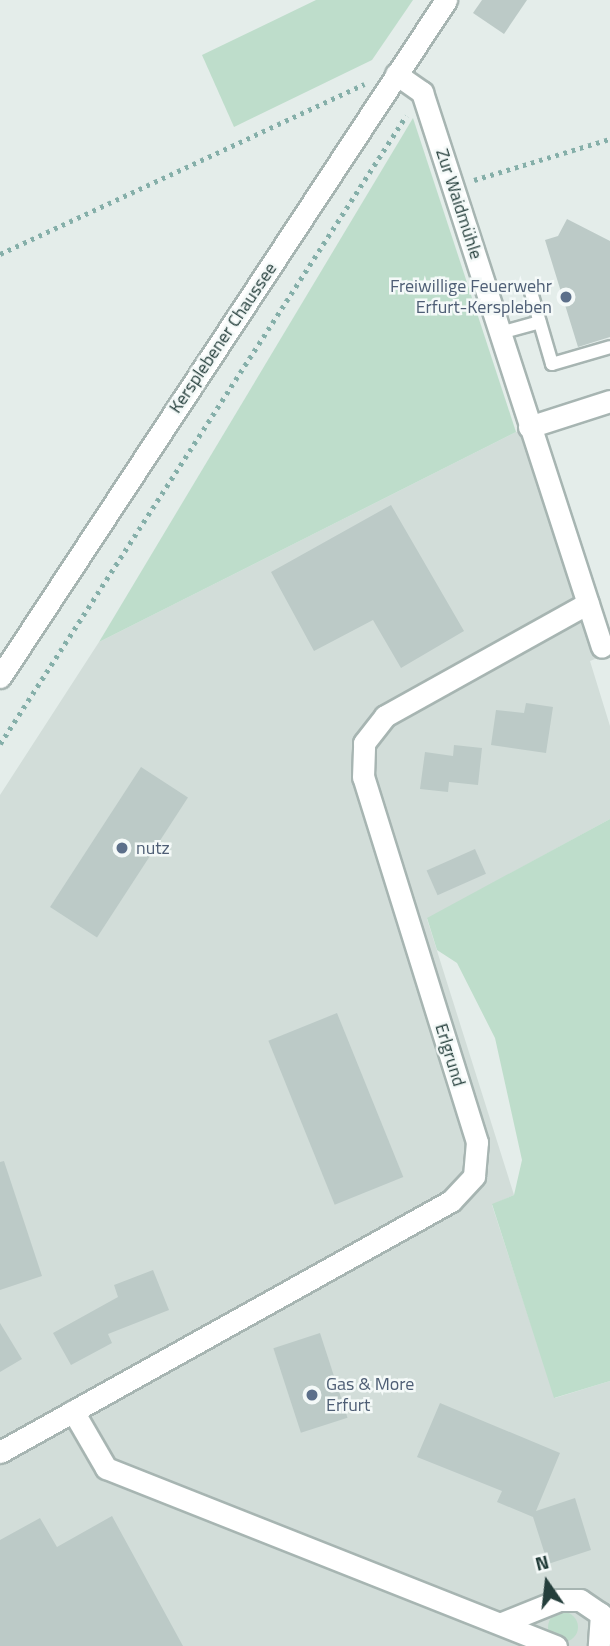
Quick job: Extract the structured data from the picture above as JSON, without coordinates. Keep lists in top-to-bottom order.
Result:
{
  "streets": {
    "street": ["Zur Waidmühle", "Kersplebener Chaussee", "Erlgrund"]
  },
  "crossings": [
    ["Zur Waidmühle", "Kersplebener Chaussee"],
    ["Zur Waidmühle", "Erlgrund"]
  ],
  "places": ["Freiwillige Feuerwehr Erfurt-Kerspleben", "nutz", "Gas & More Erfurt"],
  "north": "top"
}
